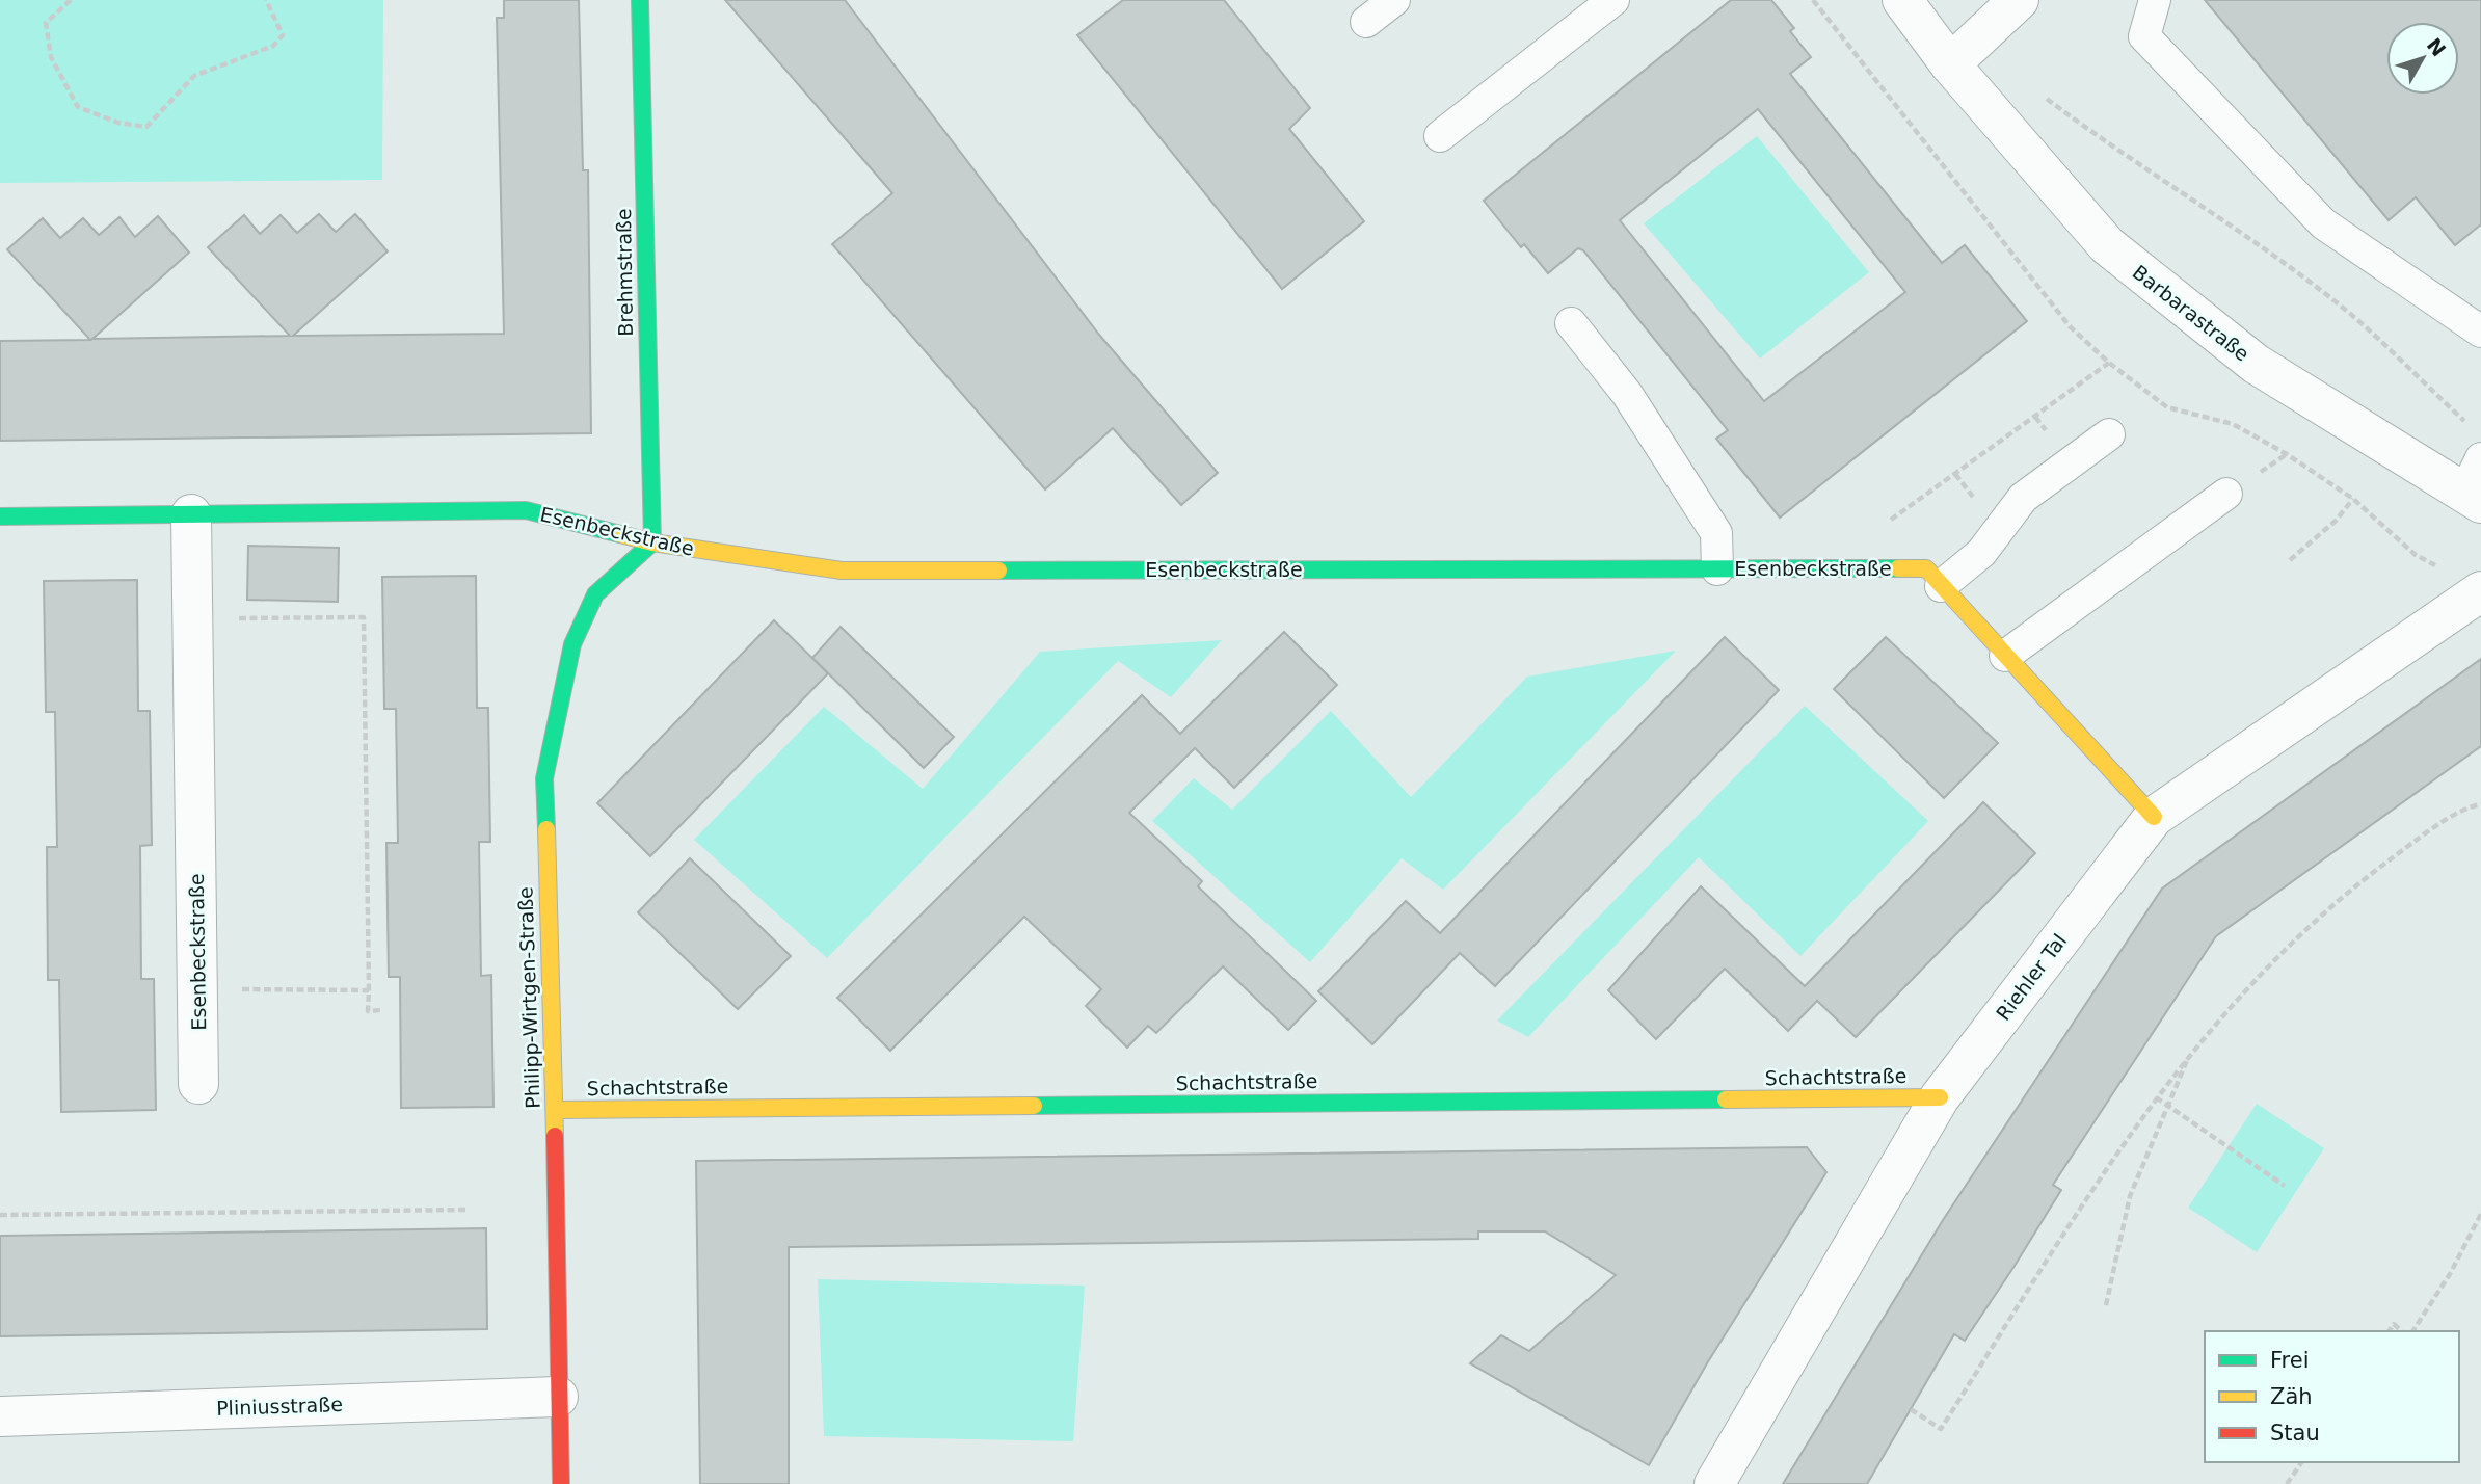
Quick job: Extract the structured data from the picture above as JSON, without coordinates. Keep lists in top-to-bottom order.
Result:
{
  "streets": {
    "street": [
      "Brehmstraße",
      "Barbarastraße",
      "Esenbeckstraße",
      "Riehler Tal",
      "Philipp-Wirtgen-Straße",
      "Schachtstraße",
      "Pliniusstraße"
    ]
  },
  "crossings": [
    ["Brehmstraße", "Esenbeckstraße"],
    ["Brehmstraße", "Philipp-Wirtgen-Straße"],
    ["Esenbeckstraße", "Riehler Tal"],
    ["Esenbeckstraße", "Philipp-Wirtgen-Straße"],
    ["Riehler Tal", "Schachtstraße"],
    ["Philipp-Wirtgen-Straße", "Schachtstraße"],
    ["Philipp-Wirtgen-Straße", "Pliniusstraße"]
  ],
  "legend": ["Frei", "Zäh", "Stau"],
  "north": "top right"
}
